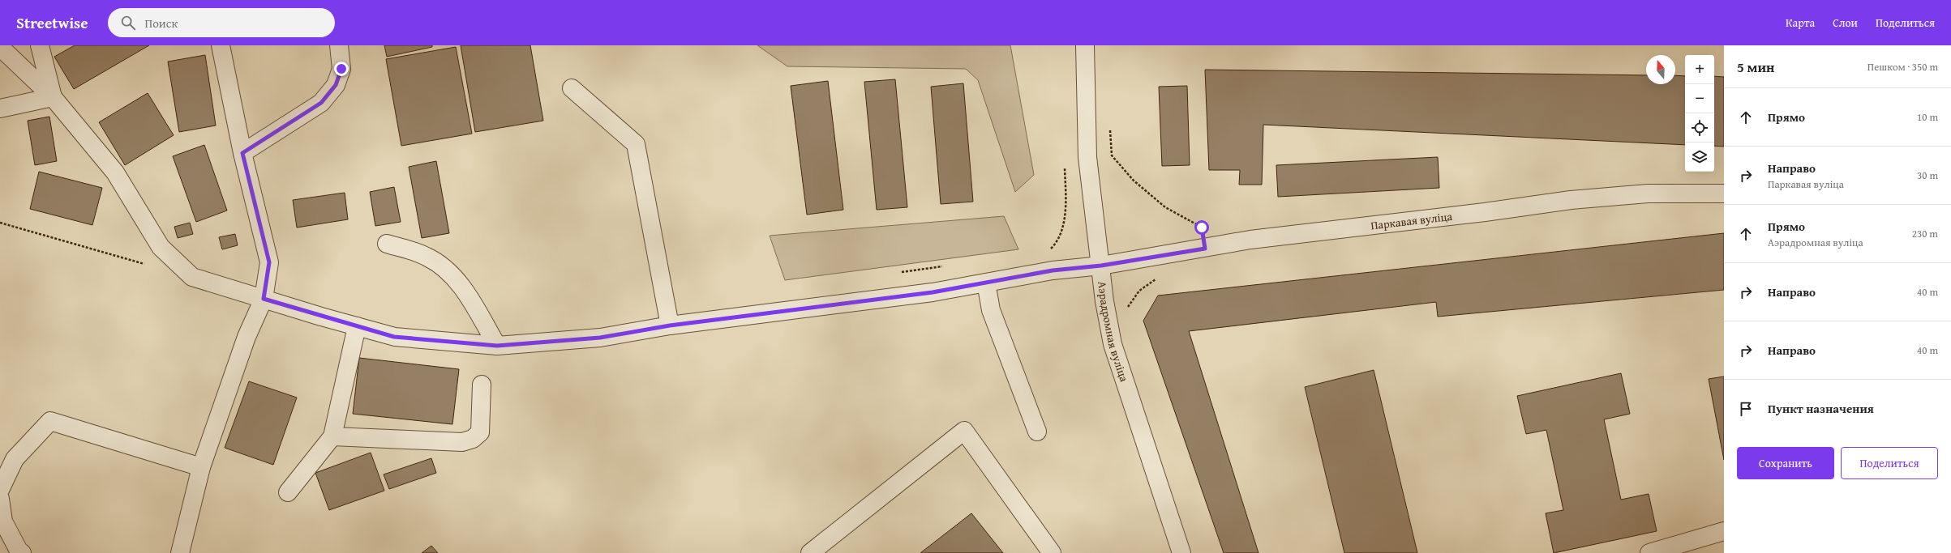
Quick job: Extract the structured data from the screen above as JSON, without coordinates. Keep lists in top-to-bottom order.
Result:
{
  "streets": {
    "street": ["Паркавая вуліца", "Аэрадромная вуліца"]
  },
  "crossings": [
    ["Паркавая вуліца", "Аэрадромная вуліца"]
  ],
  "north": "top",
  "page": {
    "header": "Streetwise",
    "search": "Поиск",
    "nav": ["Карта", "Слои", "Поделиться"],
    "heading": ["5 мин", "Пешком · 350 m"],
    "map_buttons": ["+", "−"],
    "list": [
      ["Прямо", "10 m"],
      ["Направо", "Паркавая вуліца", "30 m"],
      ["Прямо", "Аэрадромная вуліца", "230 m"],
      ["Направо", "40 m"],
      ["Направо", "40 m"],
      "Пункт назначения"
    ],
    "buttons": ["Сохранить", "Поделиться"]
  }
}
